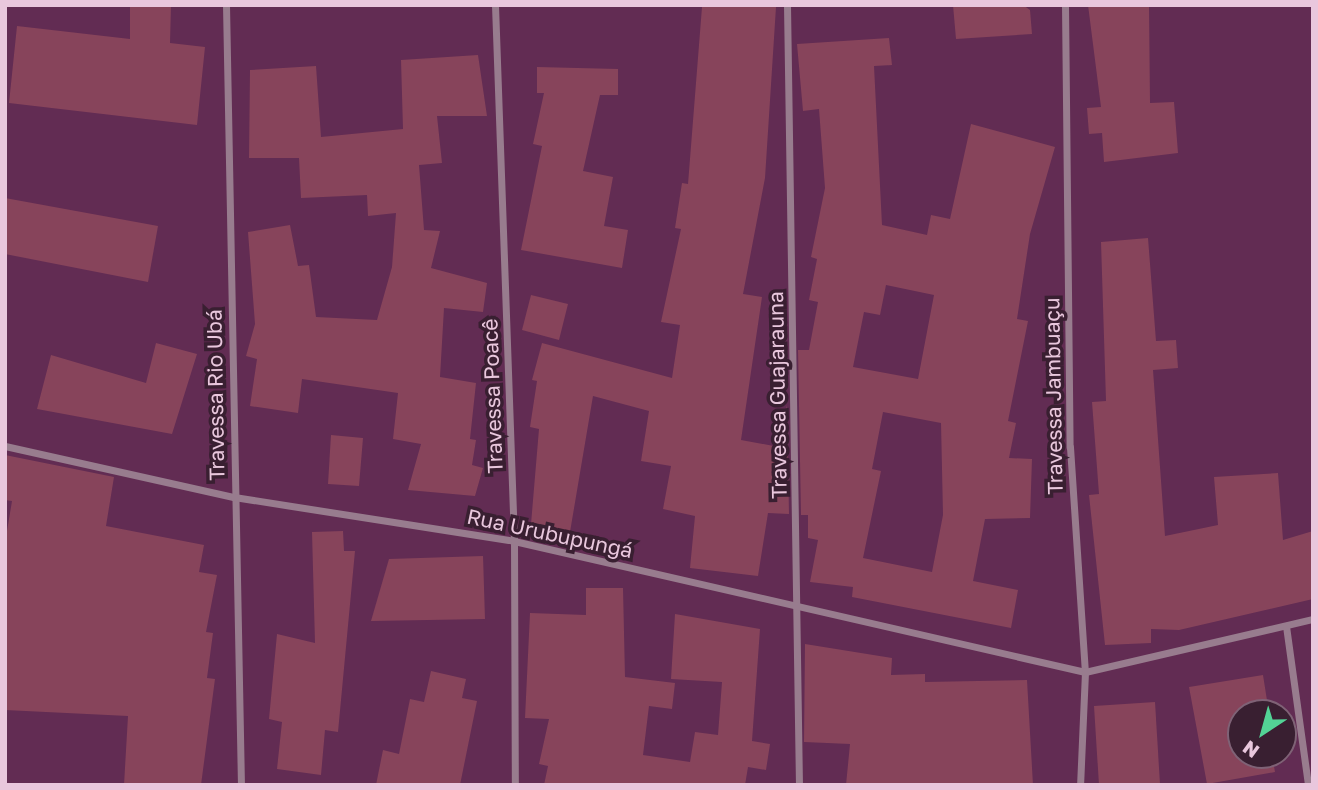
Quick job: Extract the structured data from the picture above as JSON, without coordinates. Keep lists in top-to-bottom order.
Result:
{
  "streets": {
    "street": [
      "Travessa Rio Ubá",
      "Travessa Guajarauna",
      "Travessa Poacê",
      "Travessa Jambuaçu",
      "Rua Urubupungá"
    ]
  },
  "crossings": [
    ["Travessa Rio Ubá", "Rua Urubupungá"],
    ["Travessa Guajarauna", "Rua Urubupungá"],
    ["Travessa Poacê", "Rua Urubupungá"],
    ["Travessa Jambuaçu", "Rua Urubupungá"]
  ],
  "north": "bottom left"
}
